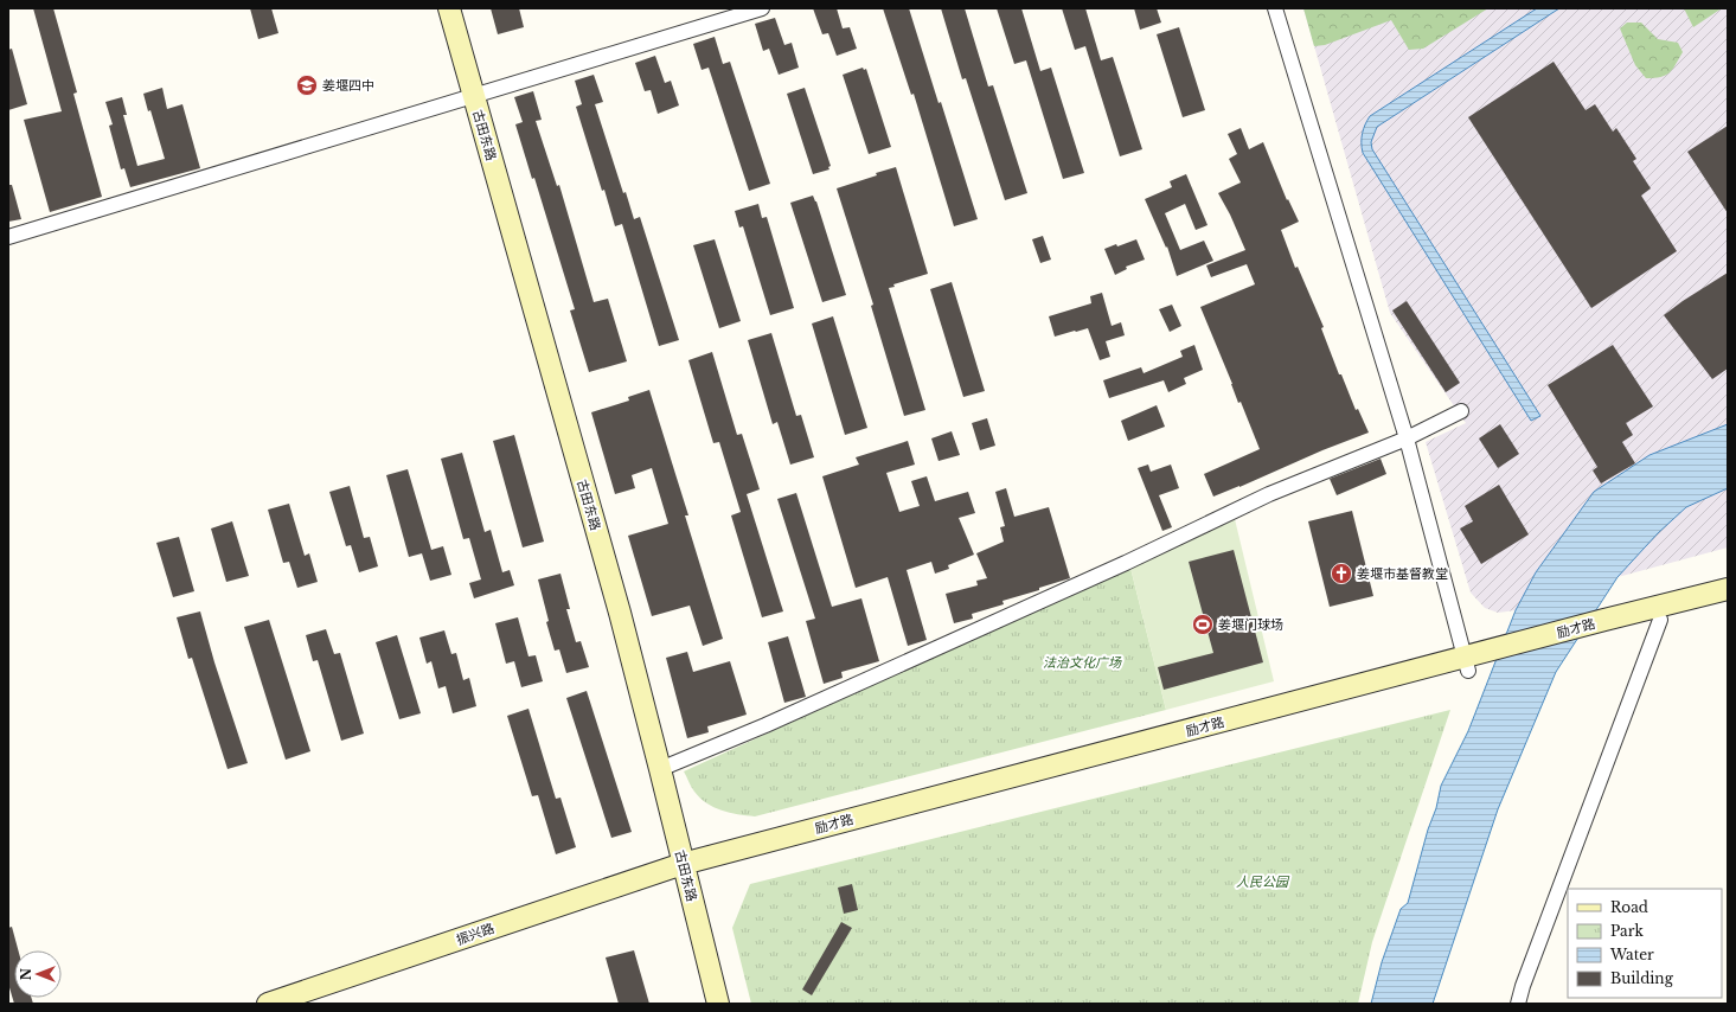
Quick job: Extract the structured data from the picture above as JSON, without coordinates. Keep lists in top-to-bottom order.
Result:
{
  "streets": {
    "street": ["古田东路", "励才路", "振兴路"]
  },
  "crossings": [
    ["古田东路", "励才路"],
    ["古田东路", "振兴路"],
    ["励才路", "振兴路"]
  ],
  "parks": ["法治文化广场", "人民公园"],
  "places": {
    "school or university": ["姜堰四中"],
    "church": ["姜堰市基督教堂"],
    "sports": ["姜堰门球场"]
  },
  "legend": [
    "Road",
    "Park",
    "Water",
    "Building"
  ],
  "north": "left"
}
